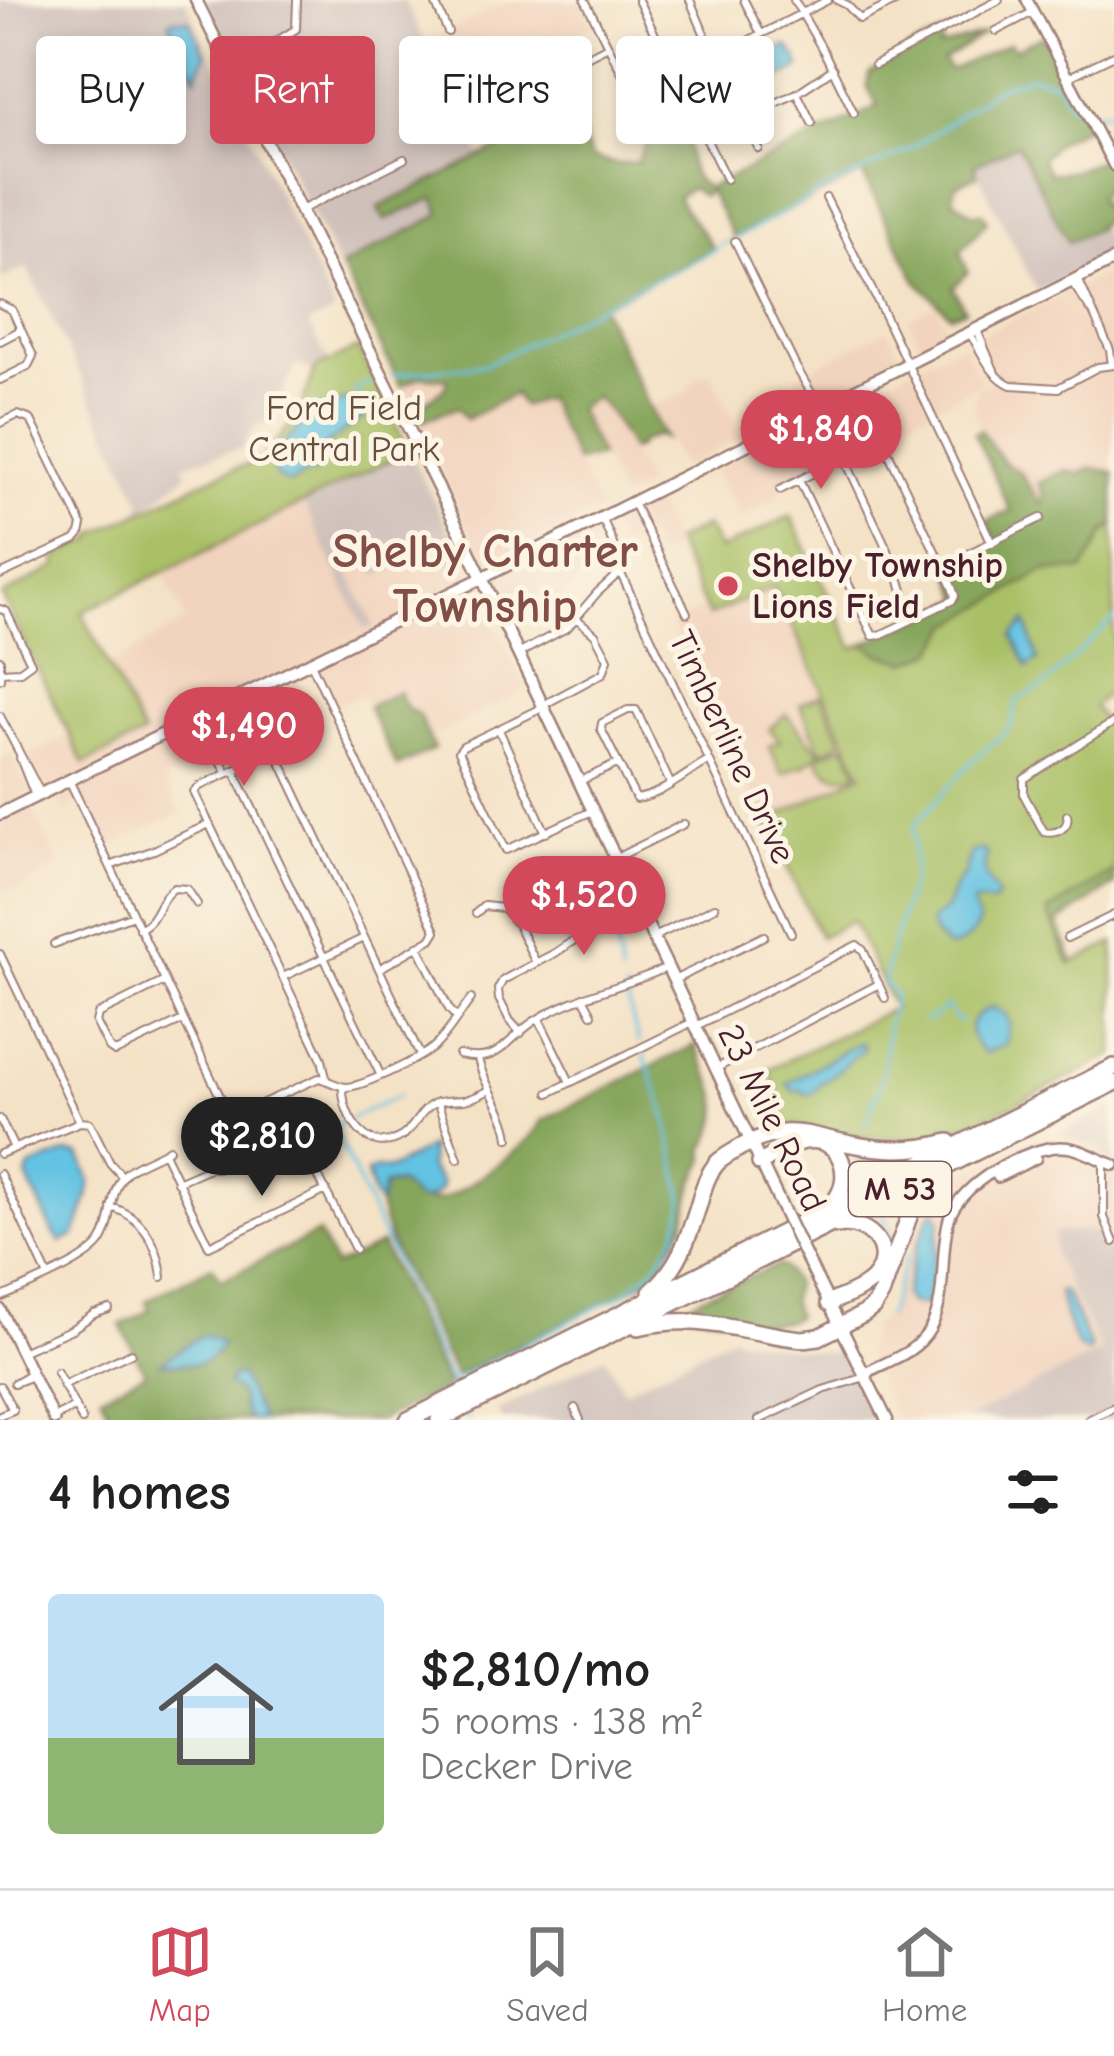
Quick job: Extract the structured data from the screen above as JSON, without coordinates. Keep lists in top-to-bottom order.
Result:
{
  "streets": {
    "highway": ["M 53"],
    "main road": ["23 Mile Road"],
    "street": ["Timberline Drive"]
  },
  "crossings": [
    ["23 Mile Road", "M 53"]
  ],
  "districts": ["Shelby Charter Township"],
  "parks": ["Ford Field Central Park"],
  "places": ["Shelby Township Lions Field"],
  "page": {
    "chip": [
      "Buy",
      "Rent",
      "Filters",
      "New"
    ],
    "price": [
      "$1,840",
      "$1,490",
      "$1,520",
      "$2,810"
    ],
    "heading": "4 homes",
    "list": [
      {
        "name": "$2,810/mo",
        "note": "5 rooms · 138 m² · Decker Drive"
      }
    ],
    "tabs": ["Map", "Saved", "Home"]
  }
}
